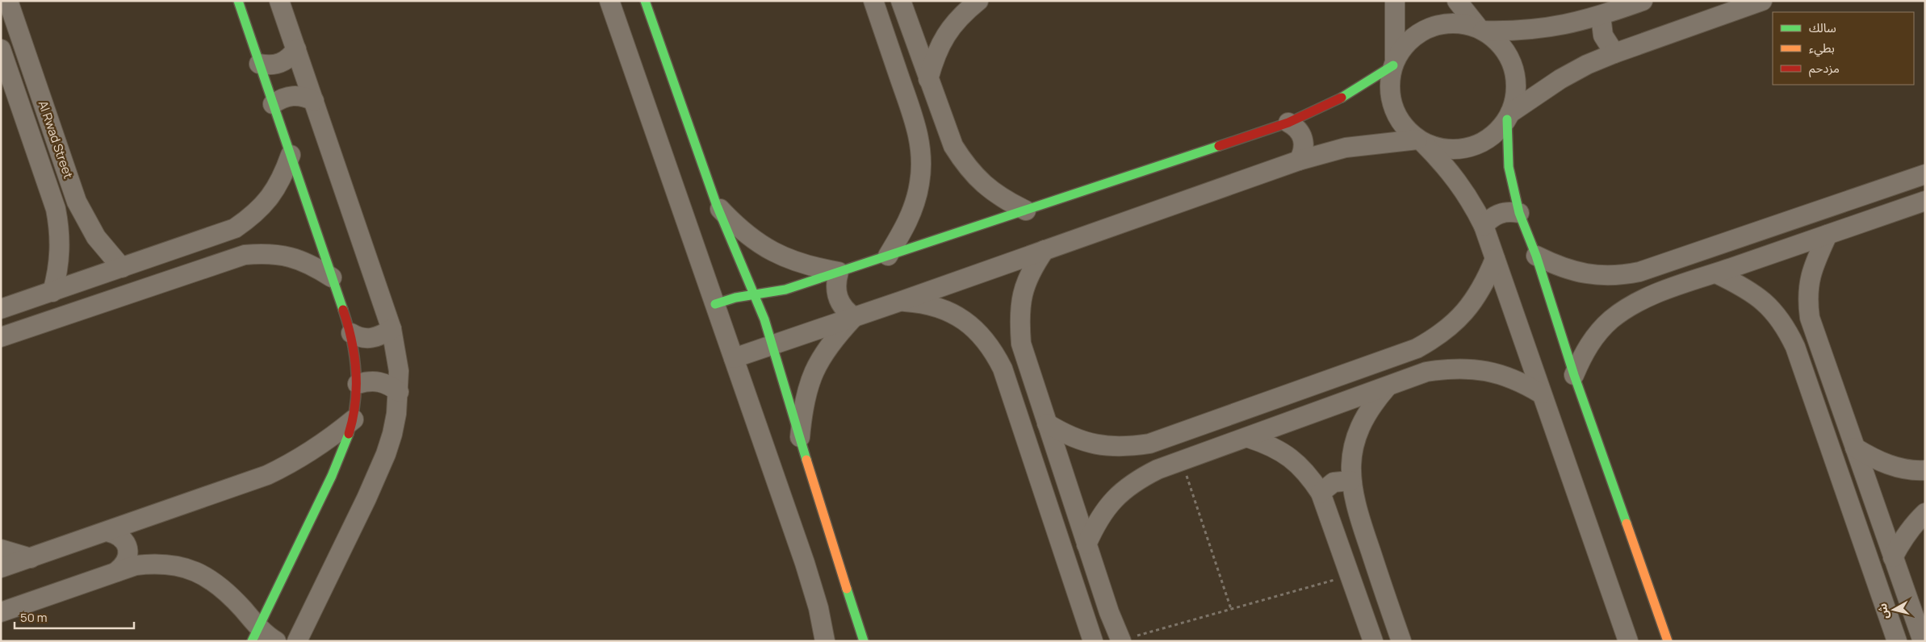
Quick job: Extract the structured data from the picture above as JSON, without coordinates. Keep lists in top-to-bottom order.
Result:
{
  "streets": {
    "street": ["Al Rwad Street"]
  },
  "legend": ["سالك", "بطيء", "مزدحم"],
  "scale_bar": "50 m",
  "north": "left"
}
